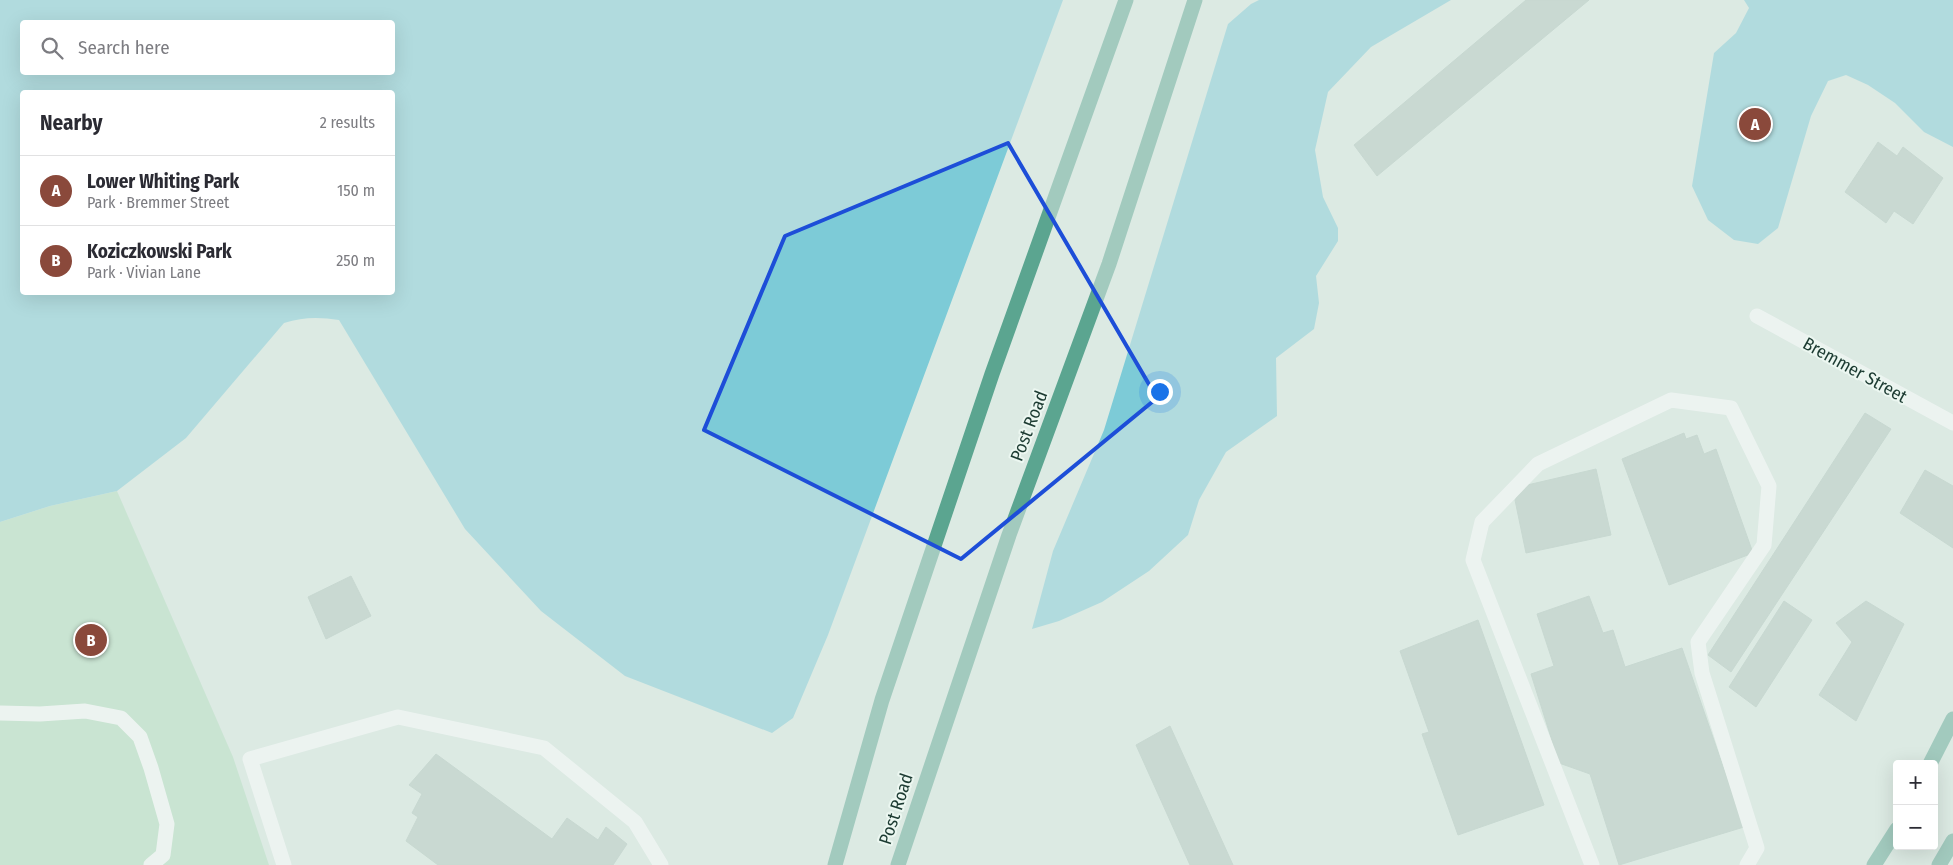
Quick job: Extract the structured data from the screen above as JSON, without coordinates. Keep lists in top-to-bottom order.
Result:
{
  "streets": {
    "main road": ["Post Road"],
    "street": ["Bremmer Street"]
  },
  "page": {
    "search": "Search here",
    "heading": ["Nearby", "2 results"],
    "pins": ["A", "B"],
    "list": [
      {
        "mark": "A",
        "name": "Lower Whiting Park",
        "note": "Park · Bremmer Street",
        "value": "150 m"
      },
      {
        "mark": "B",
        "name": "Koziczkowski Park",
        "note": "Park · Vivian Lane",
        "value": "250 m"
      }
    ],
    "map_buttons": ["+", "−"]
  }
}
